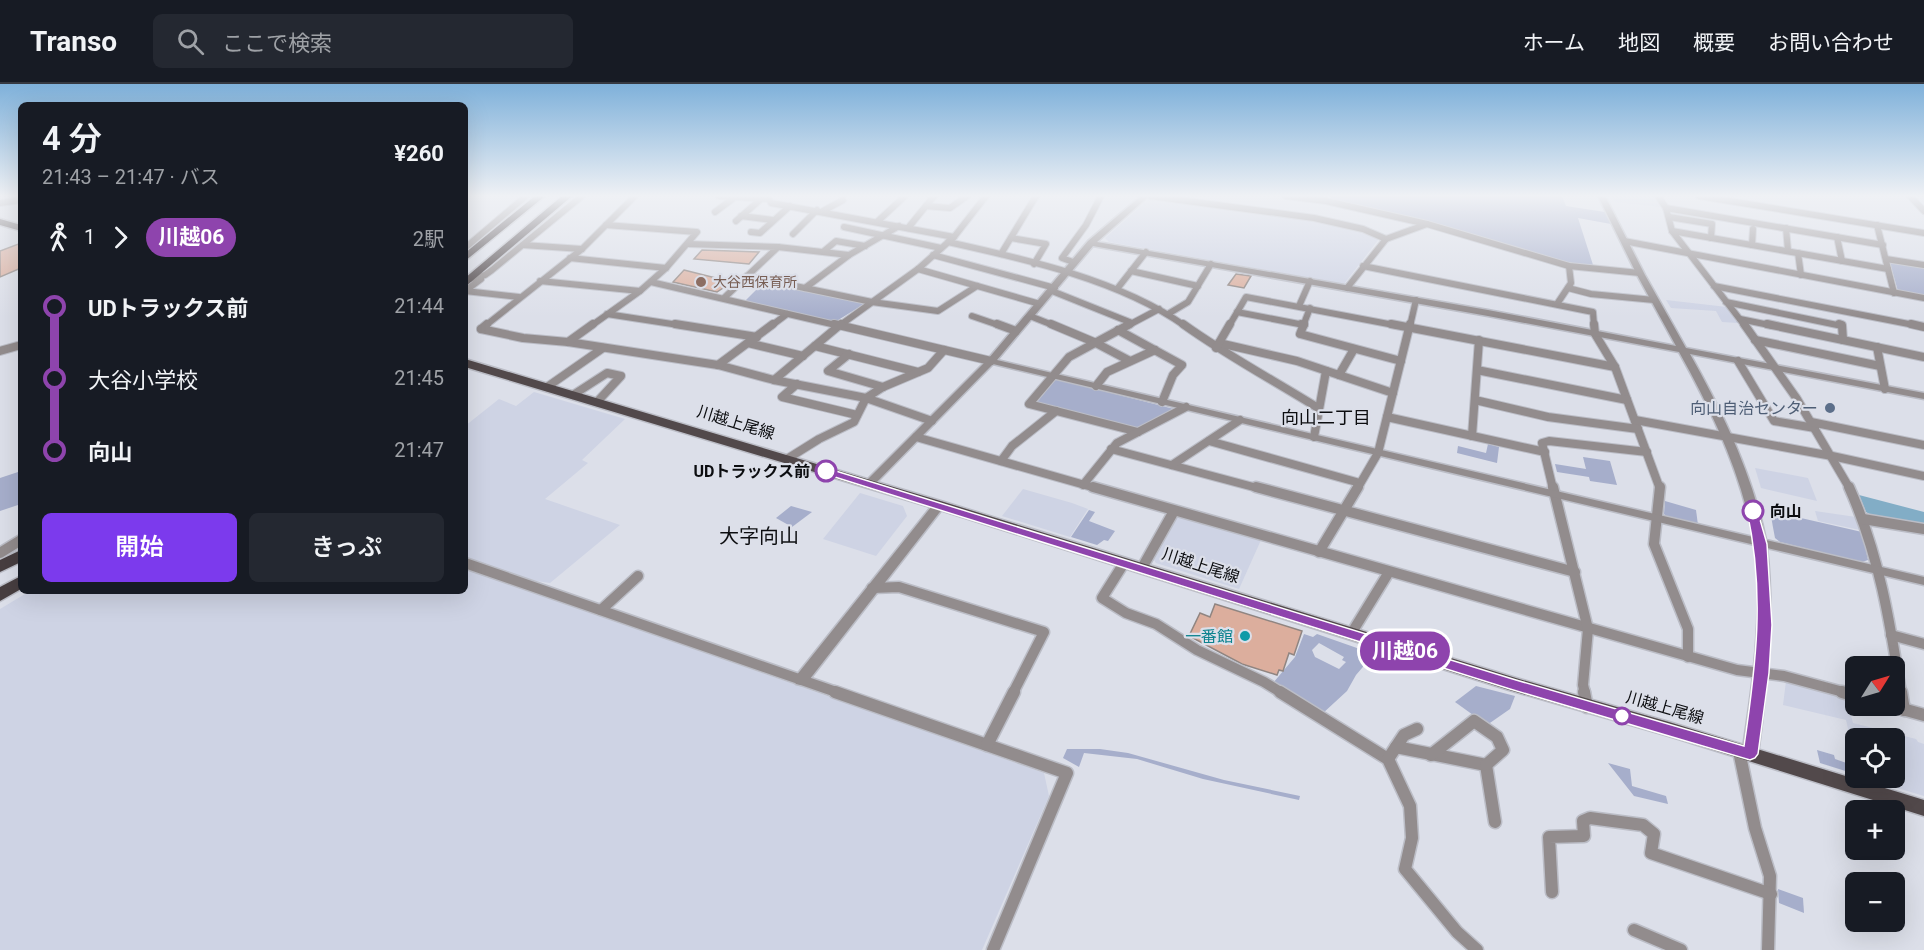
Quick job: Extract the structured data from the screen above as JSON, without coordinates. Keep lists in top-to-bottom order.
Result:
{
  "streets": {
    "main road": ["川越上尾線"]
  },
  "districts": ["向山二丁目", "大字向山"],
  "places": [
    "大谷西保育所",
    "向山自治センター",
    "UDトラックス前",
    "向山",
    "一番館"
  ],
  "lines": ["bus line 川越06"],
  "north": "top right",
  "page": {
    "header": "Transo",
    "search": "ここで検索",
    "nav": [
      "ホーム",
      "地図",
      "概要",
      "お問い合わせ"
    ],
    "on_map": "川越06",
    "heading": ["4 分", "21:43 – 21:47 · バス", "¥260"],
    "legs": ["1", "川越06", "2駅"],
    "list": [
      {
        "name": "UDトラックス前",
        "value": "21:44"
      },
      {
        "name": "大谷小学校",
        "value": "21:45"
      },
      {
        "name": "向山",
        "value": "21:47"
      }
    ],
    "buttons": ["開始", "きっぷ"],
    "map_buttons": ["+", "−"]
  }
}
